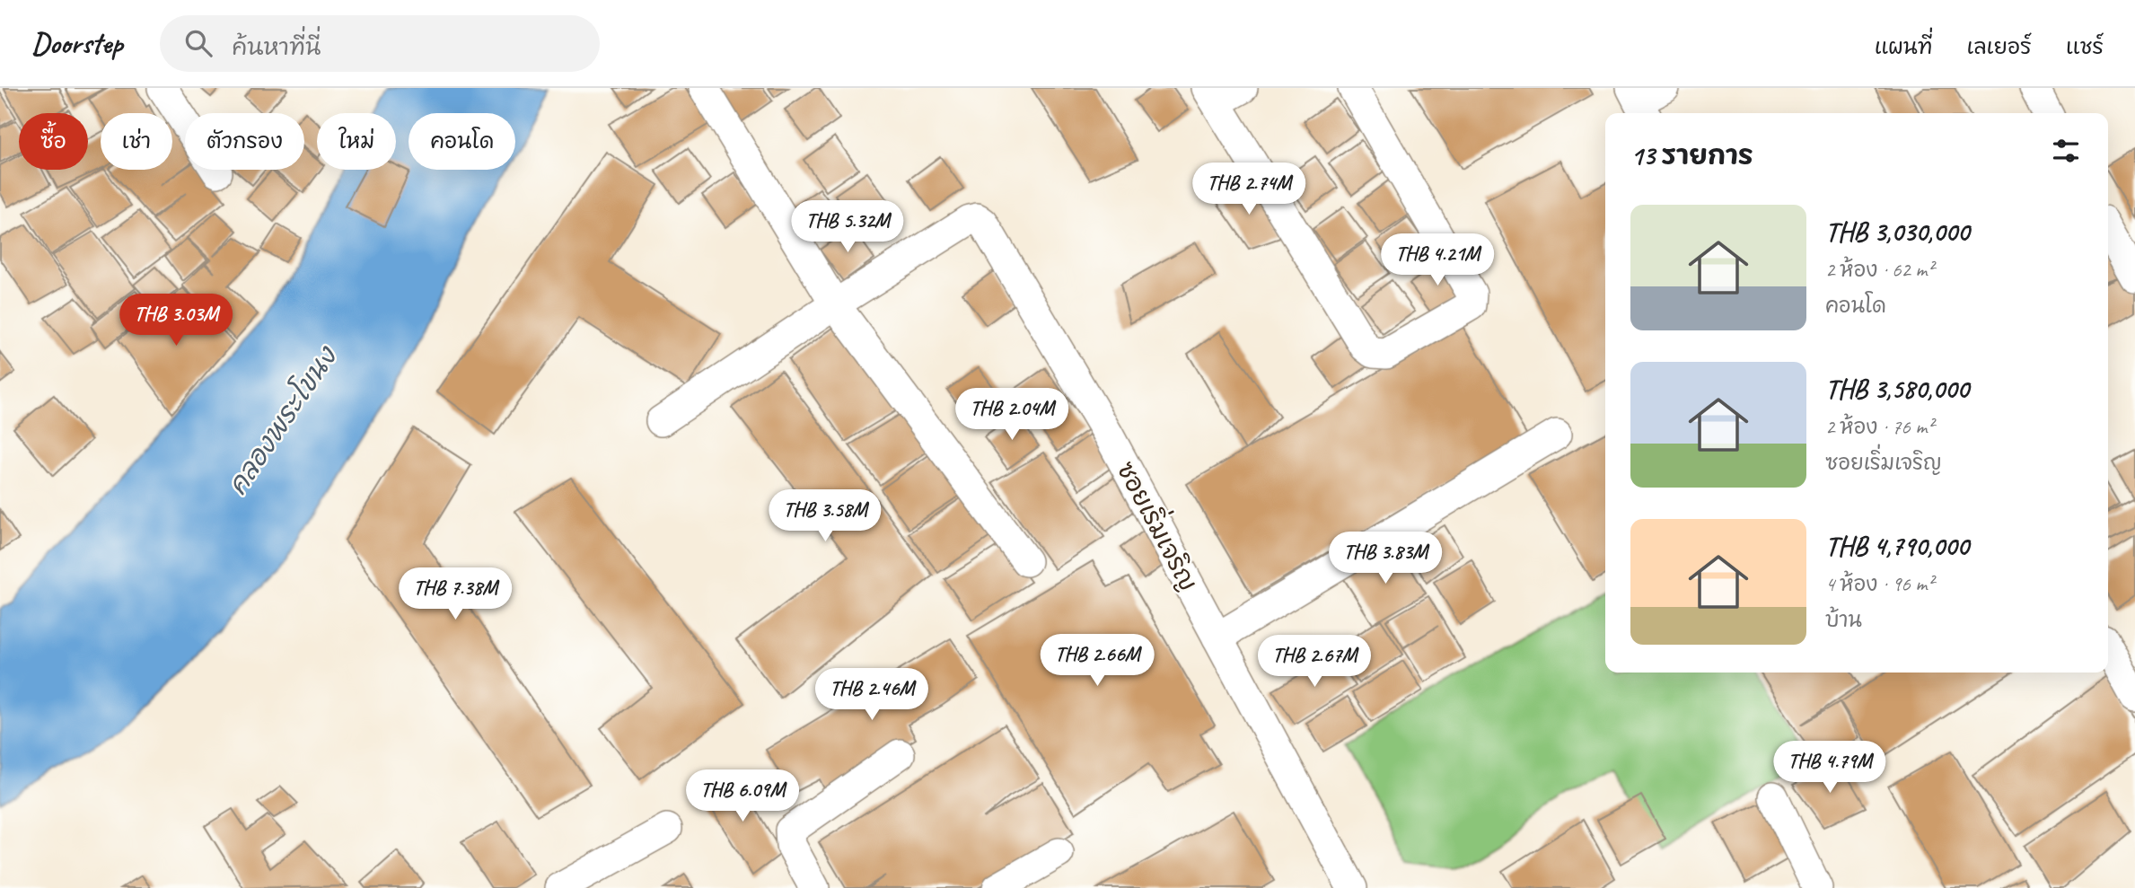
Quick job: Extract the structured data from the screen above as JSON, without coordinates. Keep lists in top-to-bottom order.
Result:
{
  "streets": {
    "street": ["ซอยเริ่มเจริญ"]
  },
  "water": ["คลองพระโขนง"],
  "page": {
    "header": "Doorstep",
    "search": "ค้นหาที่นี่",
    "nav": ["แผนที่", "เลเยอร์", "แชร์"],
    "chip": [
      "ซื้อ",
      "เช่า",
      "ตัวกรอง",
      "ใหม่",
      "คอนโด"
    ],
    "heading": "13 รายการ",
    "price": [
      "THB 2.74M",
      "THB 5.32M",
      "THB 4.21M",
      "THB 3.03M",
      "THB 2.04M",
      "THB 3.58M",
      "THB 3.83M",
      "THB 7.38M",
      "THB 2.66M",
      "THB 2.67M",
      "THB 2.46M",
      "THB 4.79M",
      "THB 6.09M"
    ],
    "list": [
      {
        "name": "THB 3,030,000",
        "note": "2 ห้อง · 62 m² · คอนโด"
      },
      {
        "name": "THB 3,580,000",
        "note": "2 ห้อง · 76 m² · ซอยเริ่มเจริญ"
      },
      {
        "name": "THB 4,790,000",
        "note": "4 ห้อง · 96 m² · บ้าน"
      }
    ]
  }
}
